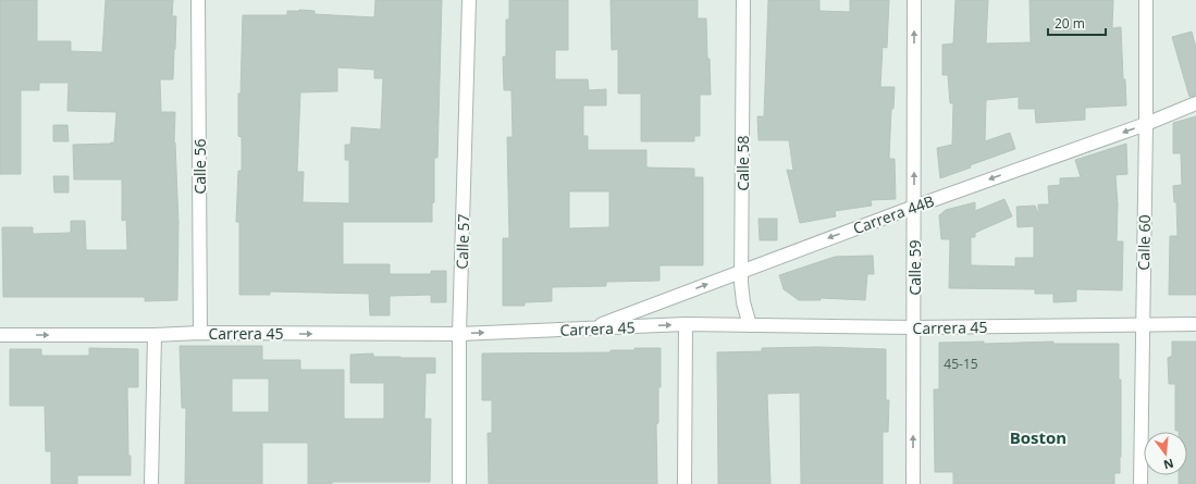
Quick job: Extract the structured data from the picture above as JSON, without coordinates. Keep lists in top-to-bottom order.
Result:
{
  "streets": {
    "street": [
      "Calle 58",
      "Calle 56",
      "Carrera 44B",
      "Calle 57",
      "Calle 60",
      "Calle 59",
      "Carrera 45"
    ]
  },
  "crossings": [
    ["Calle 58", "Carrera 44B"],
    ["Calle 58", "Carrera 45"],
    ["Calle 56", "Carrera 45"],
    ["Carrera 44B", "Calle 60"],
    ["Carrera 44B", "Calle 59"],
    ["Carrera 44B", "Carrera 45"],
    ["Calle 57", "Carrera 45"],
    ["Calle 60", "Carrera 45"],
    ["Calle 59", "Carrera 45"]
  ],
  "one_way": ["Calle 59", "Carrera 45"],
  "districts": ["Boston"],
  "house_numbers": ["45-15"],
  "scale_bar": "20 m",
  "north": "bottom"
}
